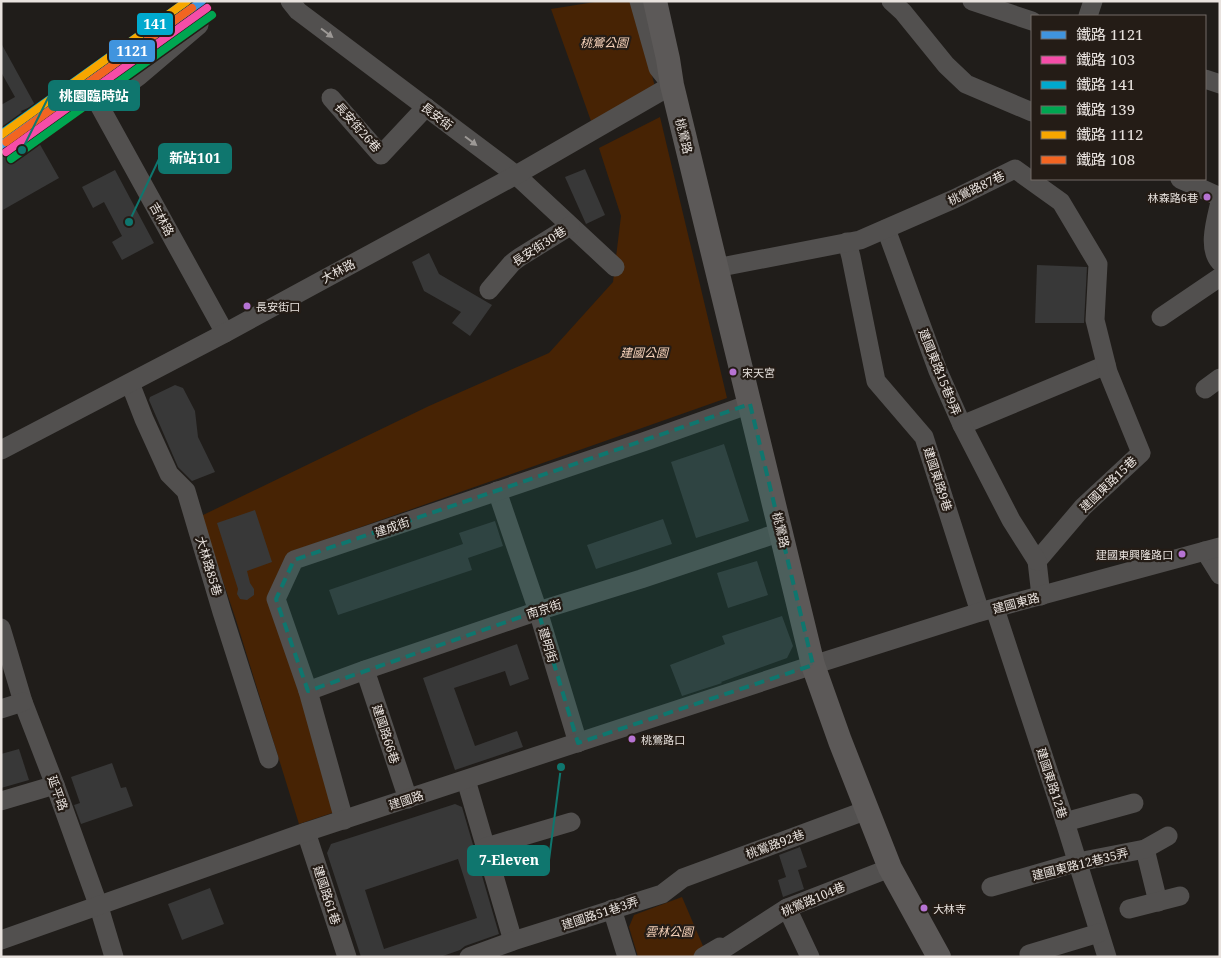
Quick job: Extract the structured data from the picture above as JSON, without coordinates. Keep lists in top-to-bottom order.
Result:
{
  "streets": {
    "main road": ["桃鶯路"],
    "street": [
      "長安街",
      "長安街26巷",
      "桃鶯路87巷",
      "吉林路",
      "長安街30巷",
      "大林路",
      "建國東路15巷9弄",
      "建國東路9巷",
      "建國東路15巷",
      "建成街",
      "大林路85巷",
      "建國東路",
      "南京街",
      "建明街",
      "建國路66巷",
      "建國東路12巷",
      "延平路",
      "建國路",
      "桃鶯路92巷",
      "建國東路12巷35弄",
      "建國路61巷",
      "桃鶯路104巷",
      "建國路51巷3弄"
    ]
  },
  "crossings": [
    ["長安街", "長安街26巷"],
    ["長安街", "長安街30巷"],
    ["長安街", "大林路"],
    ["桃鶯路", "桃鶯路87巷"],
    ["桃鶯路", "大林路"],
    ["桃鶯路", "建成街"],
    ["桃鶯路", "建國東路"],
    ["桃鶯路", "南京街"],
    ["桃鶯路", "建國路"],
    ["桃鶯路", "桃鶯路92巷"],
    ["桃鶯路", "桃鶯路104巷"],
    ["桃鶯路87巷", "建國東路15巷9弄"],
    ["桃鶯路87巷", "建國東路9巷"],
    ["桃鶯路87巷", "建國東路15巷"],
    ["吉林路", "大林路"],
    ["大林路", "大林路85巷"],
    ["建國東路15巷9弄", "建國東路15巷"],
    ["建國東路9巷", "建國東路"],
    ["建國東路9巷", "建國東路12巷"],
    ["建成街", "南京街"],
    ["建成街", "建明街"],
    ["建成街", "建國路"],
    ["建國東路", "建國東路12巷"],
    ["建國東路", "建國路"],
    ["南京街", "建明街"],
    ["南京街", "建國路66巷"],
    ["建明街", "建國路"],
    ["建國路66巷", "建國路"],
    ["建國東路12巷", "建國東路12巷35弄"],
    ["延平路", "建國路"],
    ["建國路", "建國路61巷"],
    ["桃鶯路92巷", "建國路51巷3弄"]
  ],
  "one_way": ["長安街"],
  "parks": ["桃鶯公園", "建國公園", "雲林公園"],
  "places": [
    "桃園臨時站",
    "林森路6巷",
    "新站101",
    "長安街口",
    "宋天宮",
    "建國東興隆路口",
    "桃鶯路口",
    "7-Eleven",
    "大林寺"
  ],
  "lines": [
    "rail line 1121",
    "rail line 141",
    "rail line 1112",
    "rail line 103",
    "rail line 108",
    "rail line 139"
  ],
  "legend": [
    "鐵路 1121",
    "鐵路 103",
    "鐵路 141",
    "鐵路 139",
    "鐵路 1112",
    "鐵路 108"
  ]
}
